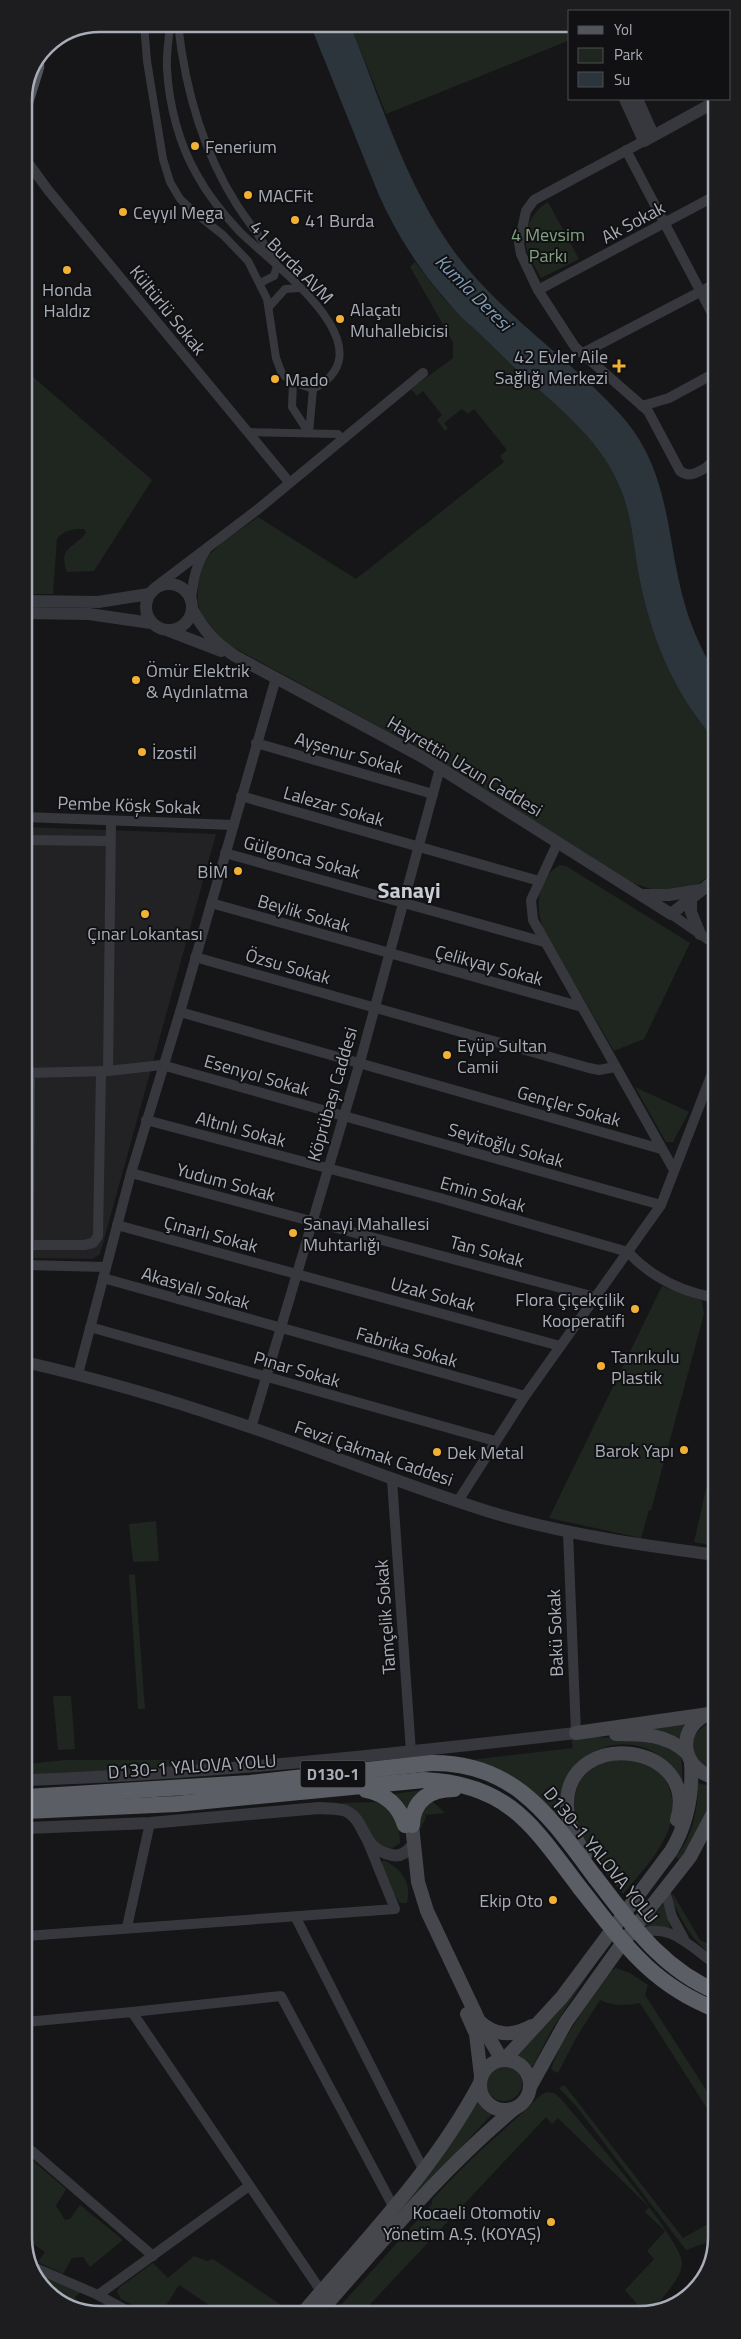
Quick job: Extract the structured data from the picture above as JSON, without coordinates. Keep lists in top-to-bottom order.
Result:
{
  "streets": {
    "highway": ["D130-1 YALOVA YOLU", "D130-1"],
    "street": [
      "Ak Sokak",
      "41 Burda AVM",
      "Kültürlü Sokak",
      "Ayşenur Sokak",
      "Hayrettin Uzun Caddesi",
      "Pembe Köşk Sokak",
      "Lalezar Sokak",
      "Gülgonca Sokak",
      "Beylik Sokak",
      "Çelikyay Sokak",
      "Özsu Sokak",
      "Esenyol Sokak",
      "Köprübaşı Caddesi",
      "Gençler Sokak",
      "Altınlı Sokak",
      "Seyitoğlu Sokak",
      "Yudum Sokak",
      "Emin Sokak",
      "Çınarlı Sokak",
      "Tan Sokak",
      "Akasyalı Sokak",
      "Uzak Sokak",
      "Fabrika Sokak",
      "Pınar Sokak",
      "Fevzi Çakmak Caddesi",
      "Tamçelik Sokak",
      "Bakü Sokak"
    ]
  },
  "crossings": [
    ["Ayşenur Sokak", "Köprübaşı Caddesi"],
    ["Hayrettin Uzun Caddesi", "Köprübaşı Caddesi"],
    ["Lalezar Sokak", "Köprübaşı Caddesi"],
    ["Gülgonca Sokak", "Köprübaşı Caddesi"],
    ["Beylik Sokak", "Çelikyay Sokak"],
    ["Beylik Sokak", "Köprübaşı Caddesi"],
    ["Çelikyay Sokak", "Köprübaşı Caddesi"],
    ["Özsu Sokak", "Köprübaşı Caddesi"],
    ["Esenyol Sokak", "Köprübaşı Caddesi"],
    ["Esenyol Sokak", "Seyitoğlu Sokak"],
    ["Köprübaşı Caddesi", "Gençler Sokak"],
    ["Köprübaşı Caddesi", "Altınlı Sokak"],
    ["Köprübaşı Caddesi", "Seyitoğlu Sokak"],
    ["Köprübaşı Caddesi", "Yudum Sokak"],
    ["Köprübaşı Caddesi", "Emin Sokak"],
    ["Köprübaşı Caddesi", "Çınarlı Sokak"],
    ["Köprübaşı Caddesi", "Tan Sokak"],
    ["Köprübaşı Caddesi", "Akasyalı Sokak"],
    ["Köprübaşı Caddesi", "Uzak Sokak"],
    ["Köprübaşı Caddesi", "Fabrika Sokak"],
    ["Köprübaşı Caddesi", "Pınar Sokak"],
    ["Köprübaşı Caddesi", "Fevzi Çakmak Caddesi"],
    ["Altınlı Sokak", "Emin Sokak"],
    ["Yudum Sokak", "Tan Sokak"],
    ["Çınarlı Sokak", "Uzak Sokak"],
    ["Akasyalı Sokak", "Fabrika Sokak"],
    ["Fevzi Çakmak Caddesi", "Tamçelik Sokak"],
    ["Fevzi Çakmak Caddesi", "Bakü Sokak"]
  ],
  "districts": ["Sanayi"],
  "water": ["Kumla Deresi"],
  "parks": ["4 Mevsim Parkı"],
  "places": {
    "other": [
      "Fenerium",
      "MACFit",
      "Ceyyıl Mega",
      "41 Burda",
      "Honda Haldız",
      "Alaçatı Muhallebicisi",
      "Mado",
      "Ömür Elektrik & Aydınlatma",
      "İzostil",
      "BİM",
      "Çınar Lokantası",
      "Eyüp Sultan Camii",
      "Sanayi Mahallesi Muhtarlığı",
      "Flora Çiçekçilik Kooperatifi",
      "Tanrıkulu Plastik",
      "Barok Yapı",
      "Dek Metal",
      "Ekip Oto",
      "Kocaeli Otomotiv Yönetim A.Ş. (KOYAŞ)"
    ],
    "health": ["42 Evler Aile Sağlığı Merkezi"]
  },
  "legend": ["Yol", "Park", "Su"]
}
